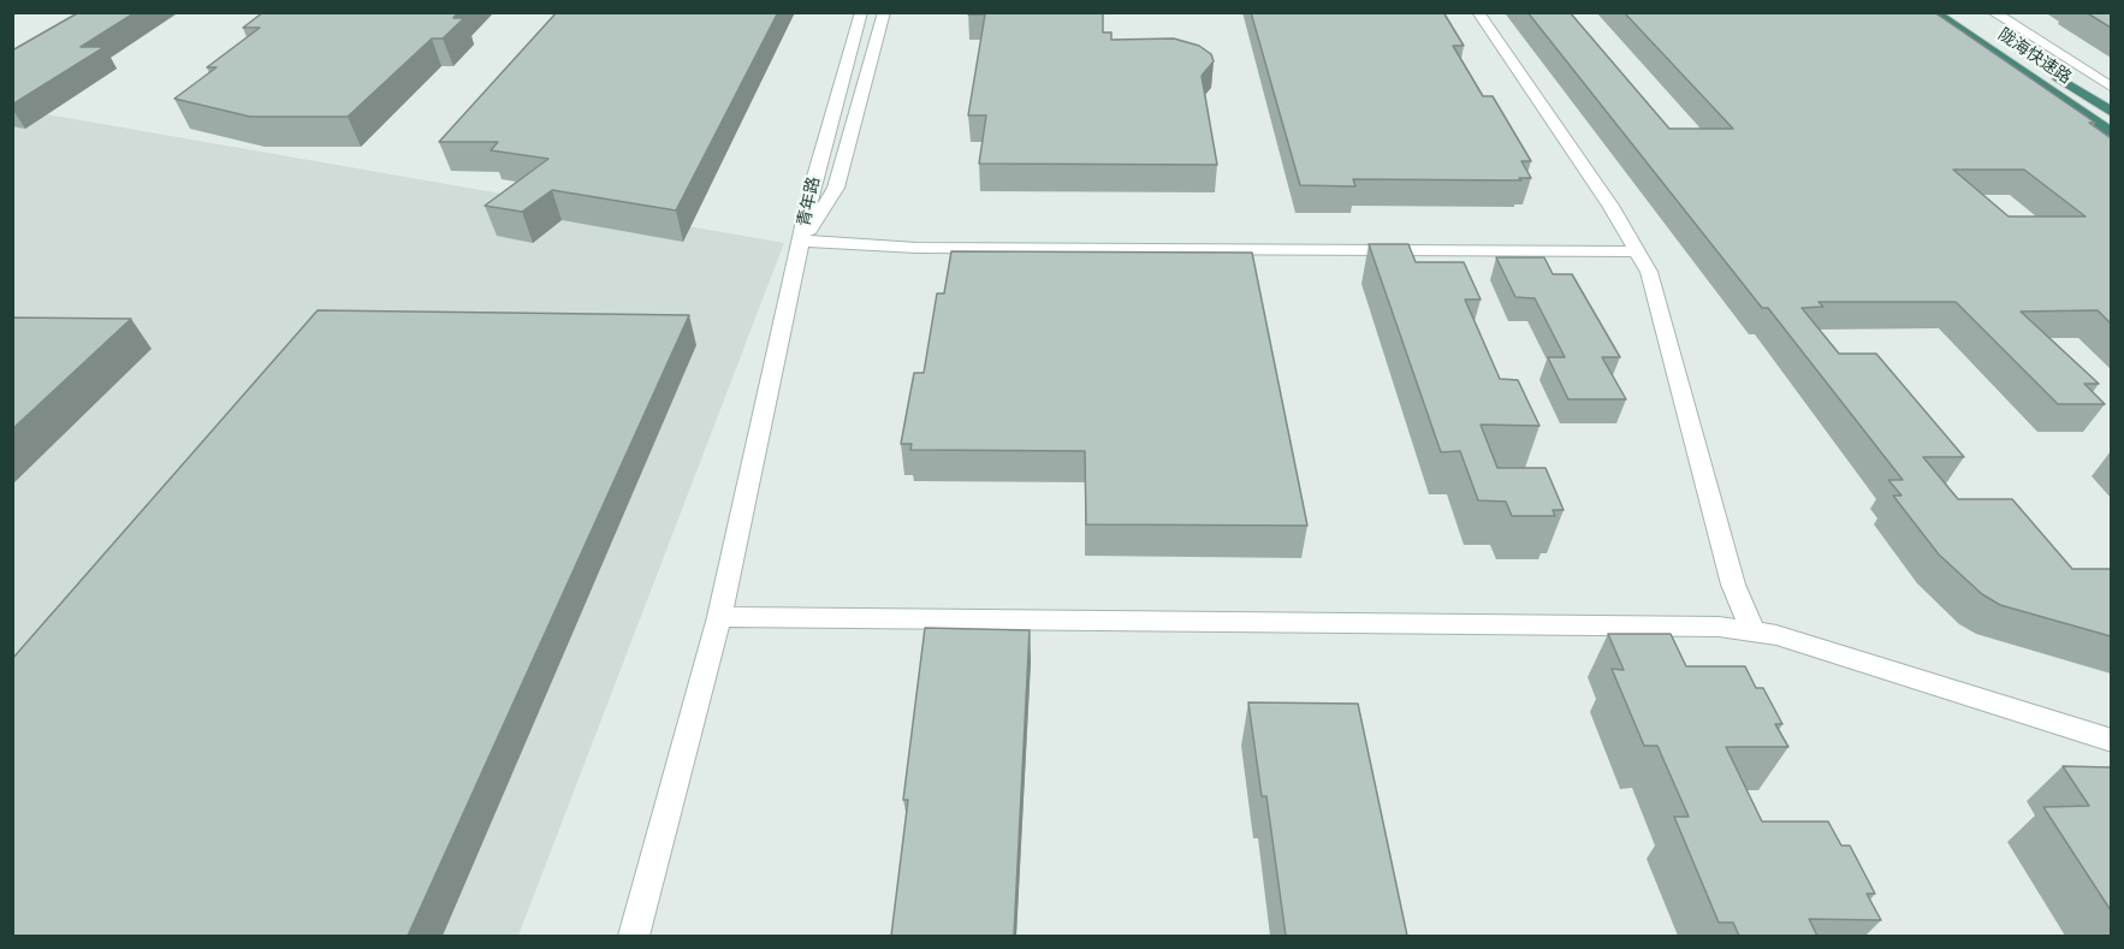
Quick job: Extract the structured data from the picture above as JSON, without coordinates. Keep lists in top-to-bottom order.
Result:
{
  "streets": {
    "highway": ["陇海快速路"],
    "street": ["青年路"]
  }
}
